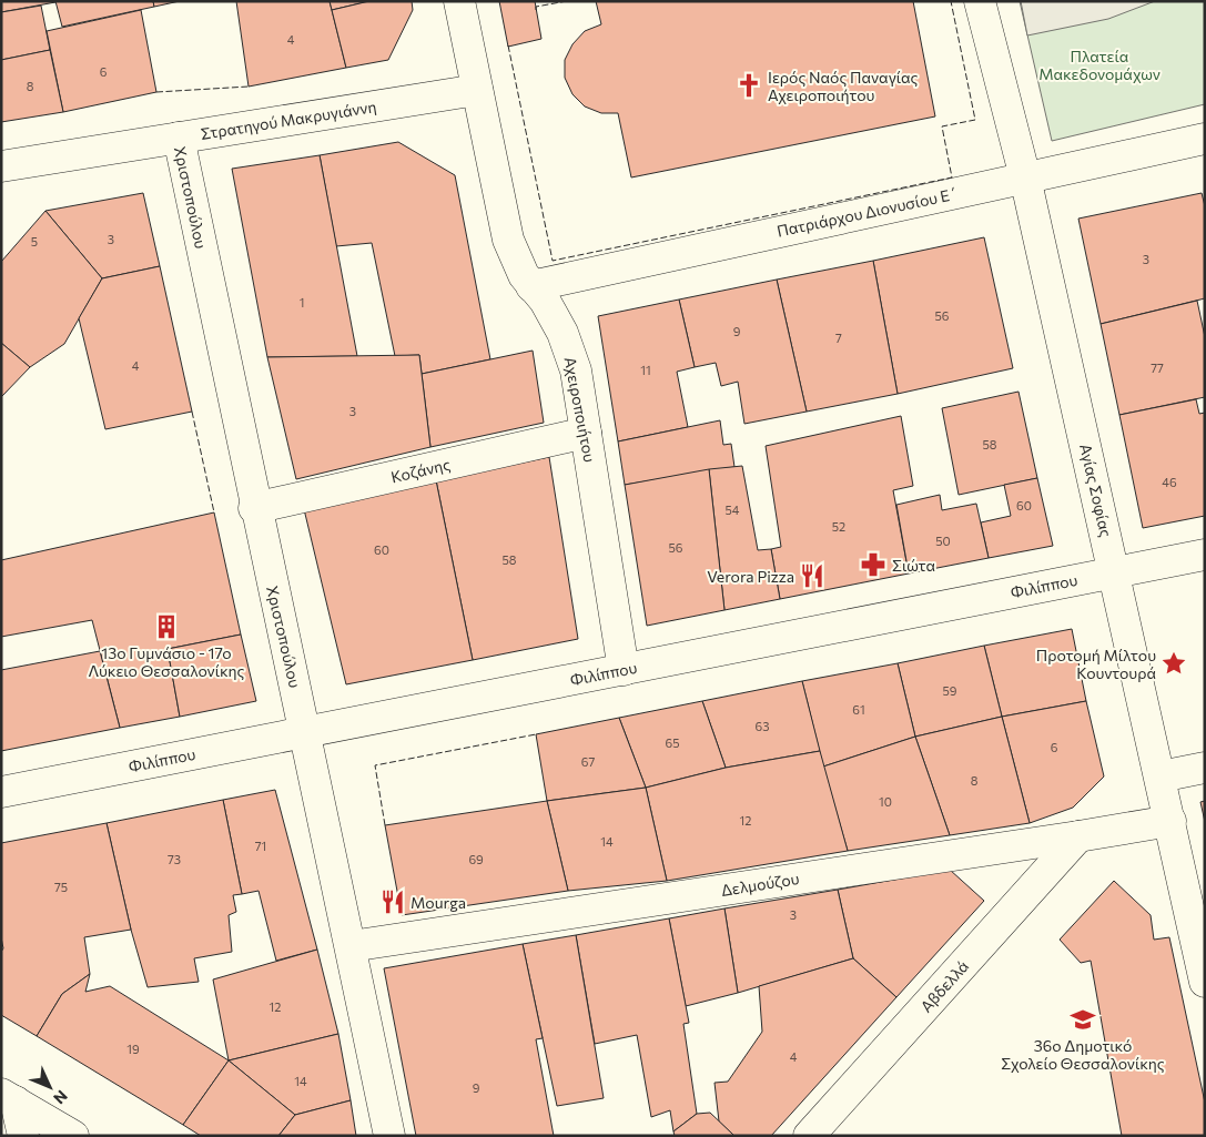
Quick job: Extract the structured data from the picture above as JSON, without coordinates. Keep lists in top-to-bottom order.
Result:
{
  "streets": {
    "street": [
      "Στρατηγού Μακρυγιάννη",
      "Χριστοπούλου",
      "Πατριάρχου Διονυσίου Ε΄",
      "Αχειροποιήτου",
      "Κοζάνης",
      "Αγίας Σοφίας",
      "Φιλίππου",
      "Δελμούζου",
      "Αβδελλά"
    ]
  },
  "crossings": [
    ["Στρατηγού Μακρυγιάννη", "Χριστοπούλου"],
    ["Στρατηγού Μακρυγιάννη", "Αχειροποιήτου"],
    ["Χριστοπούλου", "Κοζάνης"],
    ["Χριστοπούλου", "Φιλίππου"],
    ["Χριστοπούλου", "Δελμούζου"],
    ["Πατριάρχου Διονυσίου Ε΄", "Αχειροποιήτου"],
    ["Πατριάρχου Διονυσίου Ε΄", "Αγίας Σοφίας"],
    ["Αχειροποιήτου", "Κοζάνης"],
    ["Αχειροποιήτου", "Φιλίππου"],
    ["Αγίας Σοφίας", "Φιλίππου"],
    ["Αγίας Σοφίας", "Δελμούζου"],
    ["Δελμούζου", "Αβδελλά"]
  ],
  "parks": ["Πλατεία Μακεδονομάχων"],
  "places": {
    "church": ["Ιερός Ναός Παναγίας Αχειροποιήτου"],
    "pharmacy": ["Σιώτα"],
    "restaurant": ["Verora Pizza", "Mourga"],
    "building": ["13ο Γυμνάσιο - 17ο Λύκειο Θεσσαλονίκης"],
    "place": ["Προτομή Μίλτου Κουντουρά"],
    "school or university": ["36ο Δημοτικό Σχολείο Θεσσαλονίκης"]
  },
  "house_numbers": [
    "4",
    "6",
    "8",
    "3",
    "5",
    "3",
    "1",
    "56",
    "9",
    "7",
    "4",
    "77",
    "11",
    "3",
    "58",
    "46",
    "60",
    "54",
    "52",
    "50",
    "56",
    "60",
    "58",
    "59",
    "61",
    "63",
    "65",
    "6",
    "67",
    "8",
    "10",
    "12",
    "14",
    "71",
    "73",
    "69",
    "75",
    "3",
    "12",
    "19",
    "4",
    "14",
    "9"
  ],
  "north": "bottom right"
}
